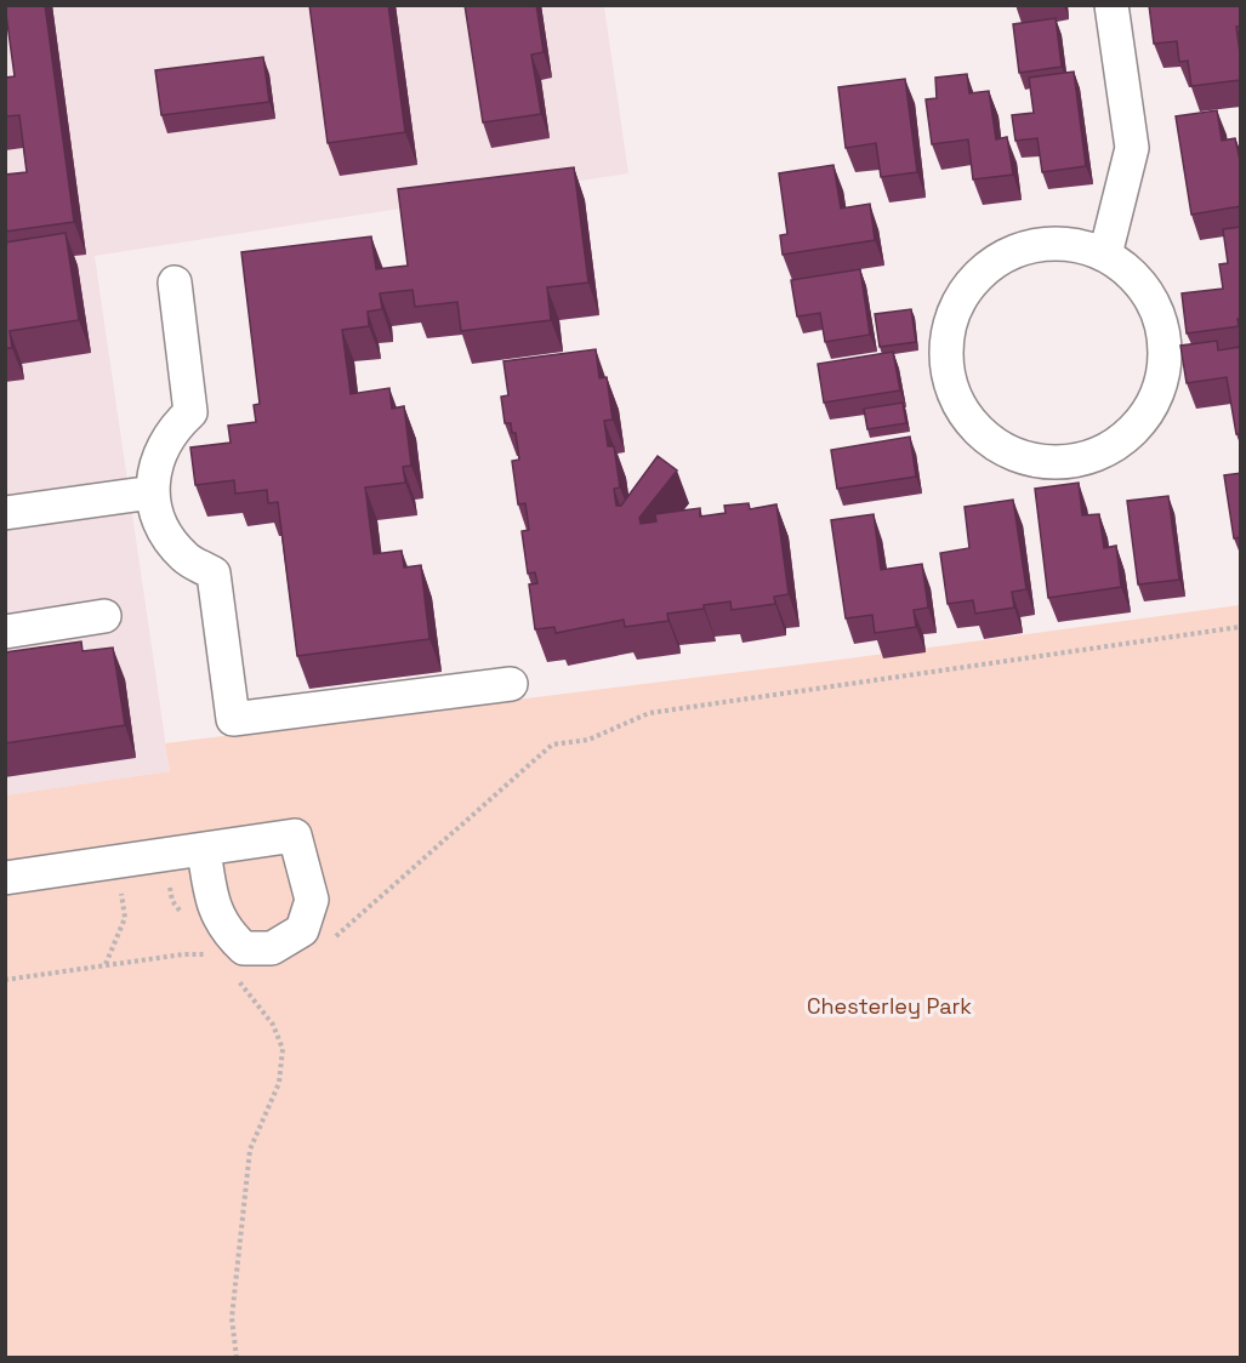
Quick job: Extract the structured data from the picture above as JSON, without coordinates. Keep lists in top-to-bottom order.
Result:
{
  "parks": ["Chesterley Park"]
}
